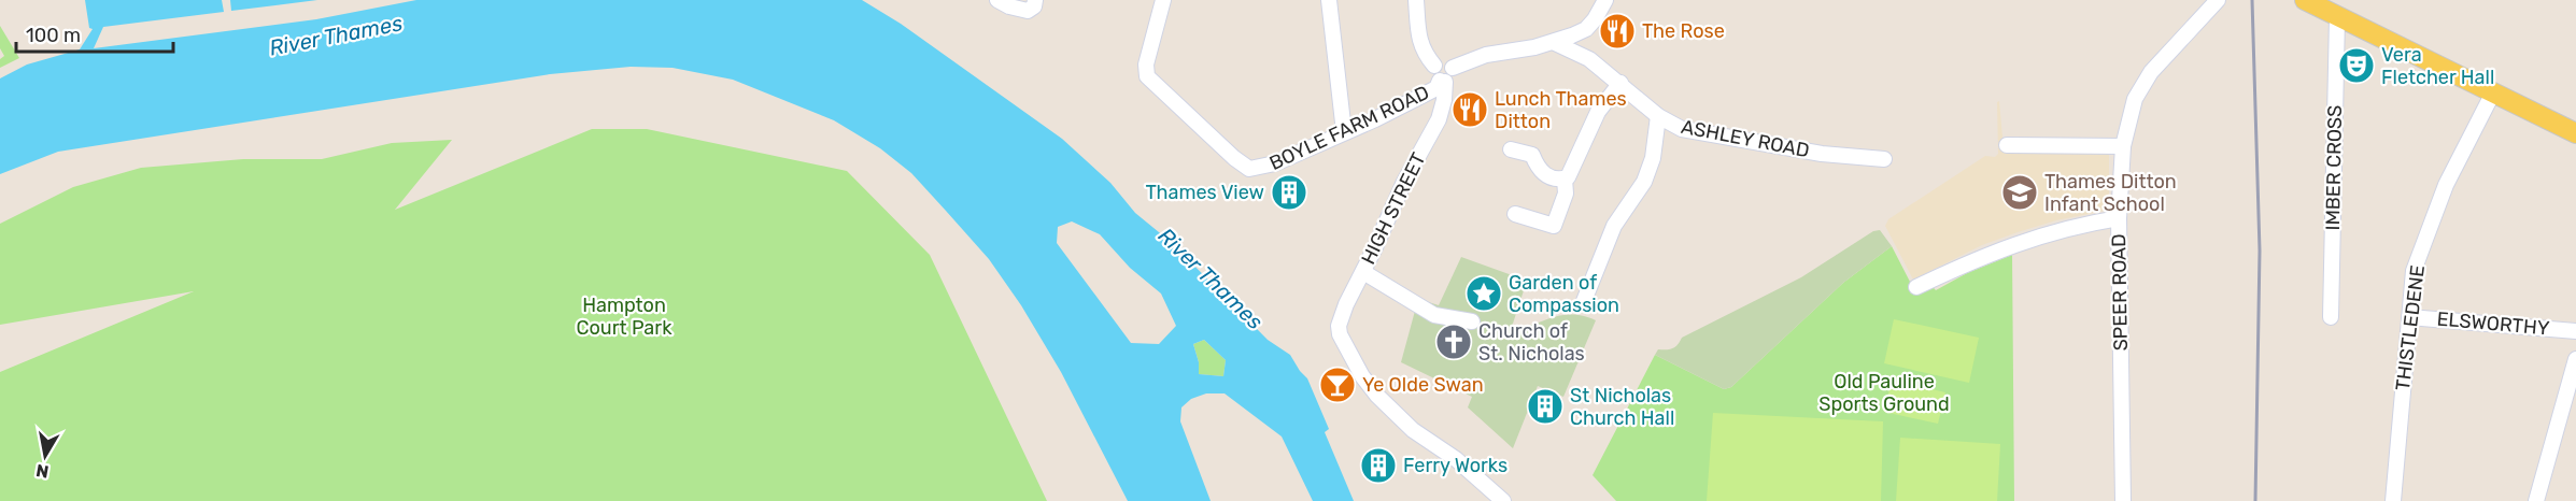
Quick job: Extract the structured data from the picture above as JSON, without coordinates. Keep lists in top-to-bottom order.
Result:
{
  "streets": {
    "street": [
      "BOYLE FARM ROAD",
      "ASHLEY ROAD",
      "IMBER CROSS",
      "HIGH STREET",
      "SPEER ROAD",
      "ELSWORTHY",
      "THISTLEDENE"
    ]
  },
  "crossings": [
    ["BOYLE FARM ROAD", "HIGH STREET"],
    ["ELSWORTHY", "THISTLEDENE"]
  ],
  "water": ["River Thames"],
  "parks": ["Hampton Court Park", "Old Pauline Sports Ground"],
  "places": {
    "restaurant": ["The Rose", "Lunch Thames Ditton"],
    "theatre": ["Vera Fletcher Hall"],
    "building": ["Thames View", "St Nicholas Church Hall", "Ferry Works"],
    "school or university": ["Thames Ditton Infant School"],
    "place": ["Garden of Compassion"],
    "church": ["Church of St. Nicholas"],
    "bar": ["Ye Olde Swan"]
  },
  "scale_bar": "100 m",
  "north": "bottom"
}
